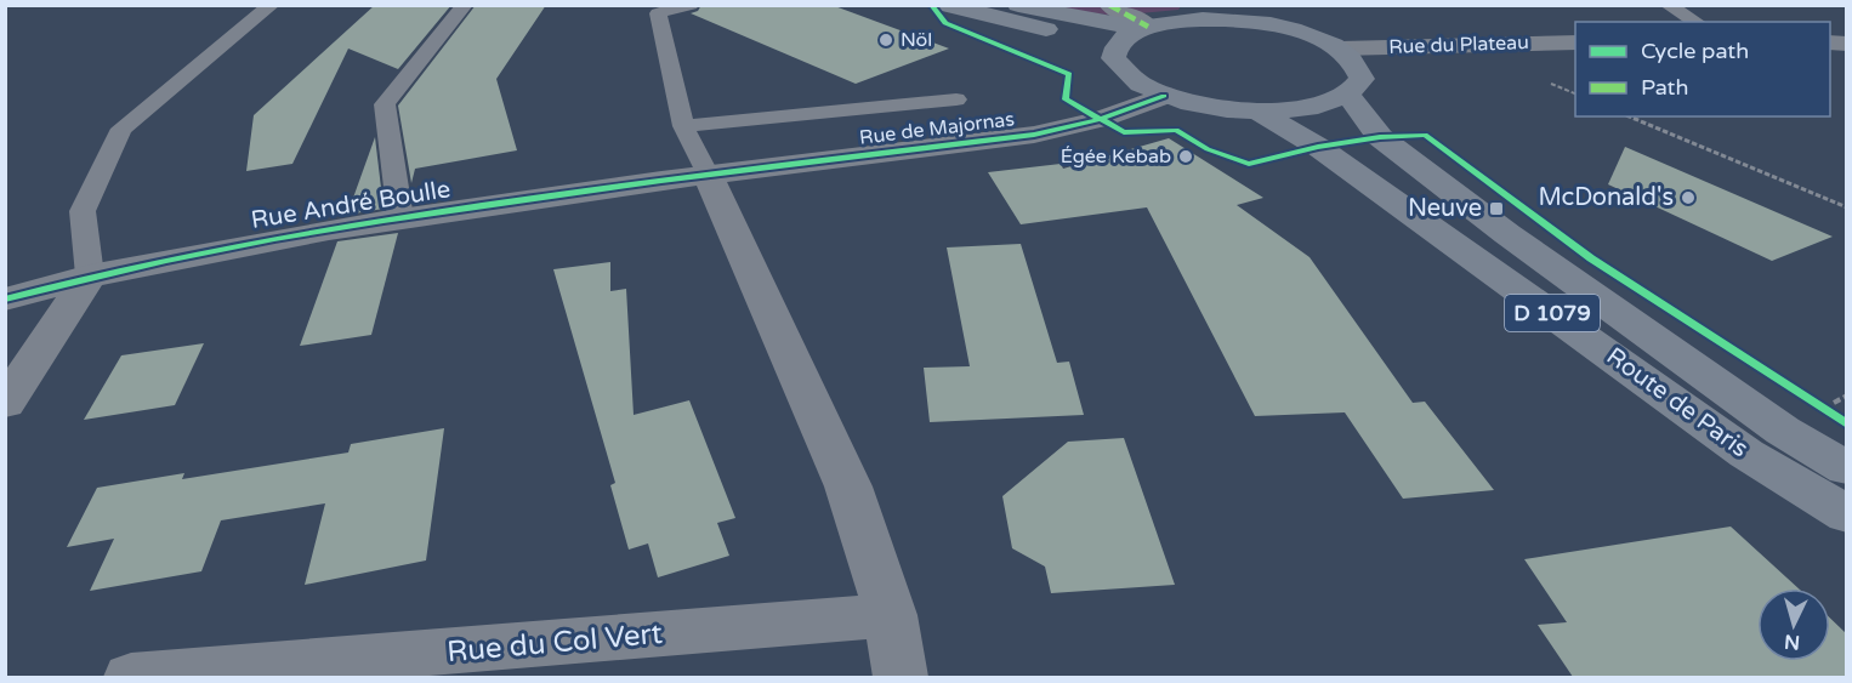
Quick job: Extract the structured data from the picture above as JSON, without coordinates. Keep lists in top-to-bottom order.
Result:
{
  "streets": {
    "main road": ["D 1079", "Route de Paris"],
    "street": [
      "Rue du Plateau",
      "Rue de Majornas",
      "Rue André Boulle",
      "Rue du Col Vert"
    ]
  },
  "crossings": [
    ["Rue de Majornas", "Rue André Boulle"]
  ],
  "places": {
    "other": ["Nöl", "Égée Kebab", "McDonald's"],
    "transit": ["Neuve"]
  },
  "legend": ["Cycle path", "Path"],
  "north": "bottom"
}
